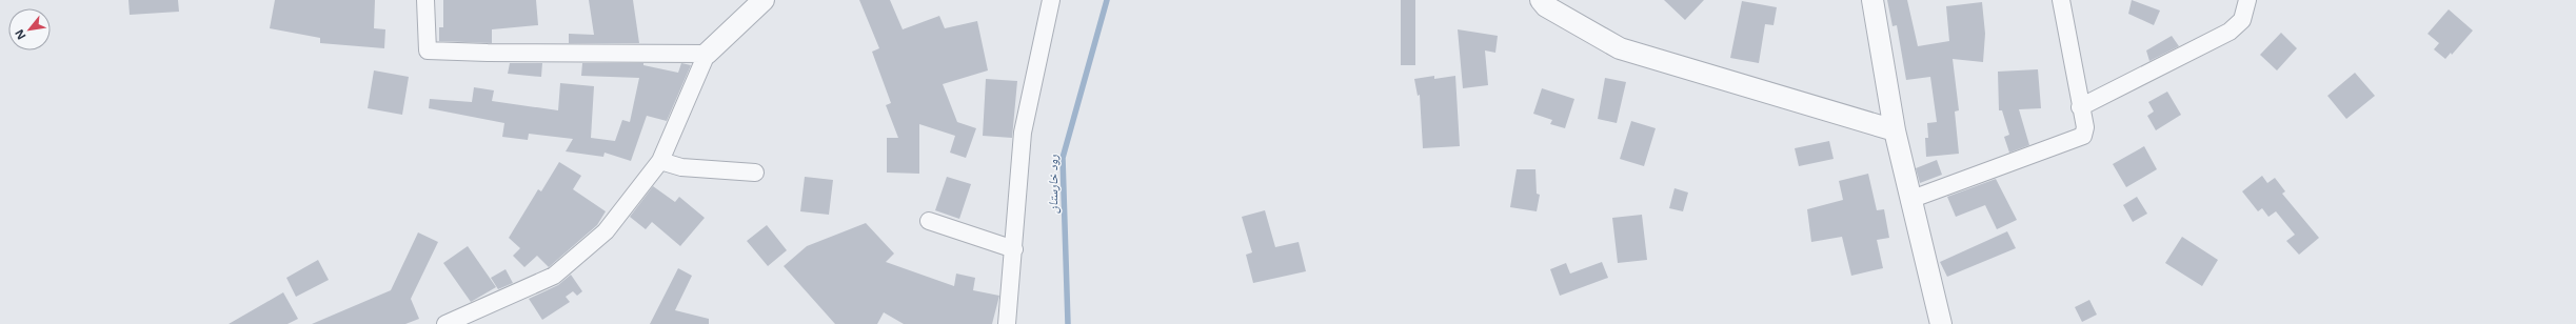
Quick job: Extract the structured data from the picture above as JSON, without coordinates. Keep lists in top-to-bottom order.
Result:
{
  "water": ["رود خارستان"],
  "north": "bottom left"
}
